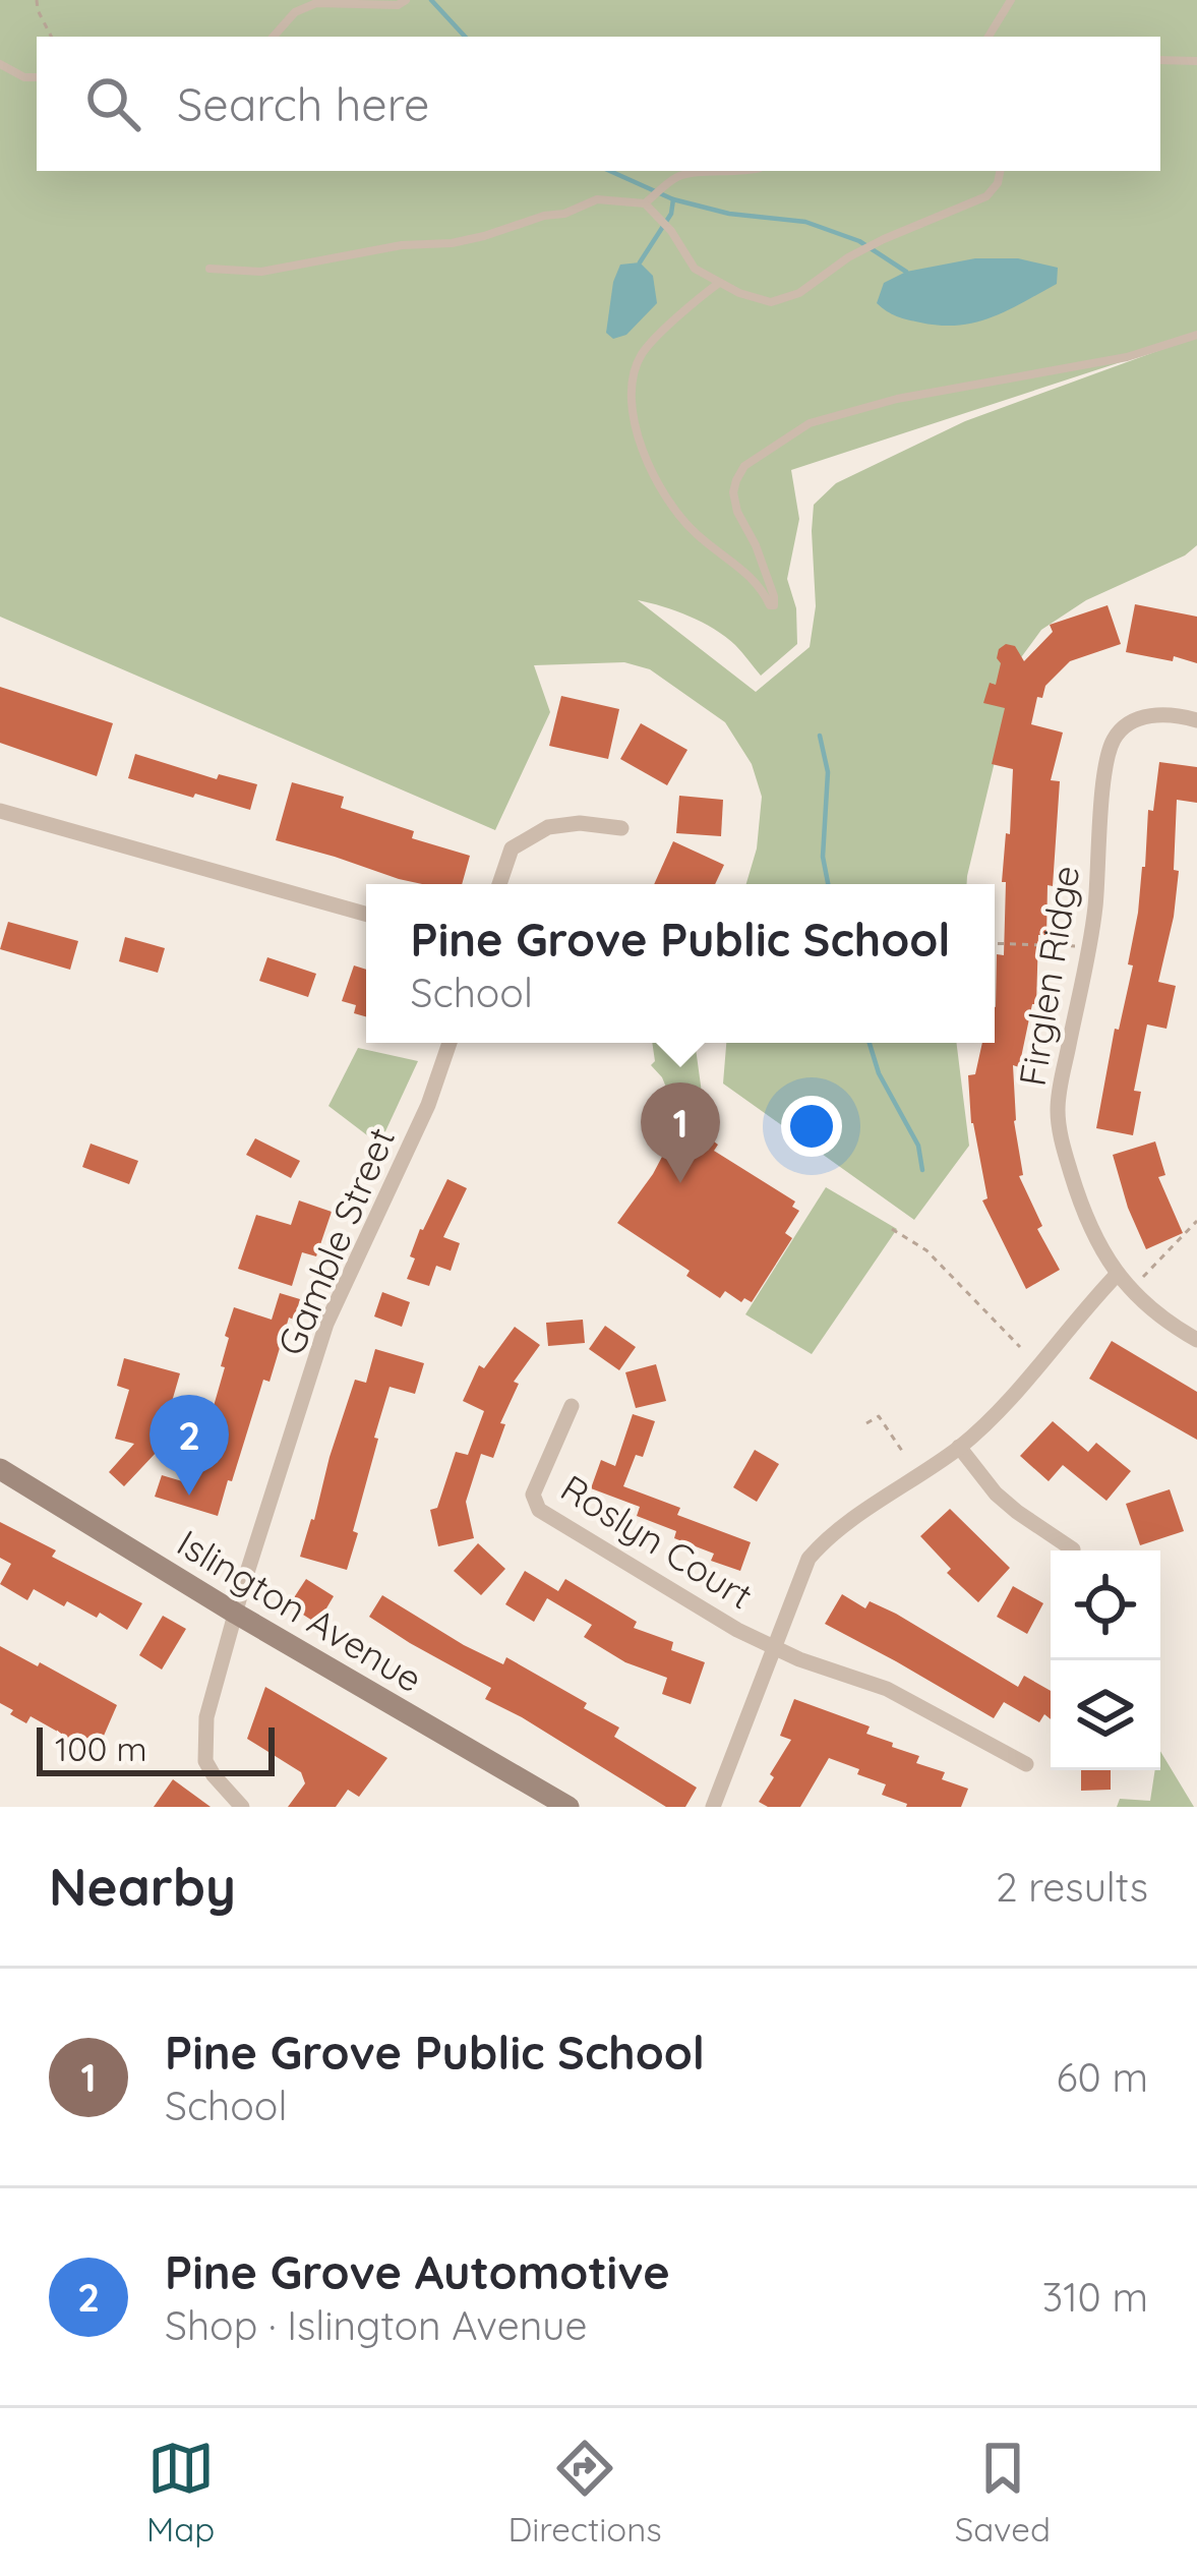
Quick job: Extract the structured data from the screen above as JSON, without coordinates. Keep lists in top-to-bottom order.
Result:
{
  "streets": {
    "main road": ["Islington Avenue"],
    "street": ["Firglen Ridge", "Gamble Street", "Roslyn Court"]
  },
  "crossings": [
    ["Gamble Street", "Islington Avenue"]
  ],
  "scale_bar": "100 m",
  "page": {
    "search": "Search here",
    "popup": ["Pine Grove Public School", "School"],
    "pins": ["1", "2"],
    "scale": "100 m",
    "heading": ["Nearby", "2 results"],
    "list": [
      {
        "mark": "1",
        "name": "Pine Grove Public School",
        "note": "School",
        "value": "60 m"
      },
      {
        "mark": "2",
        "name": "Pine Grove Automotive",
        "note": "Shop · Islington Avenue",
        "value": "310 m"
      }
    ],
    "nav": ["Map", "Directions", "Saved"]
  }
}
